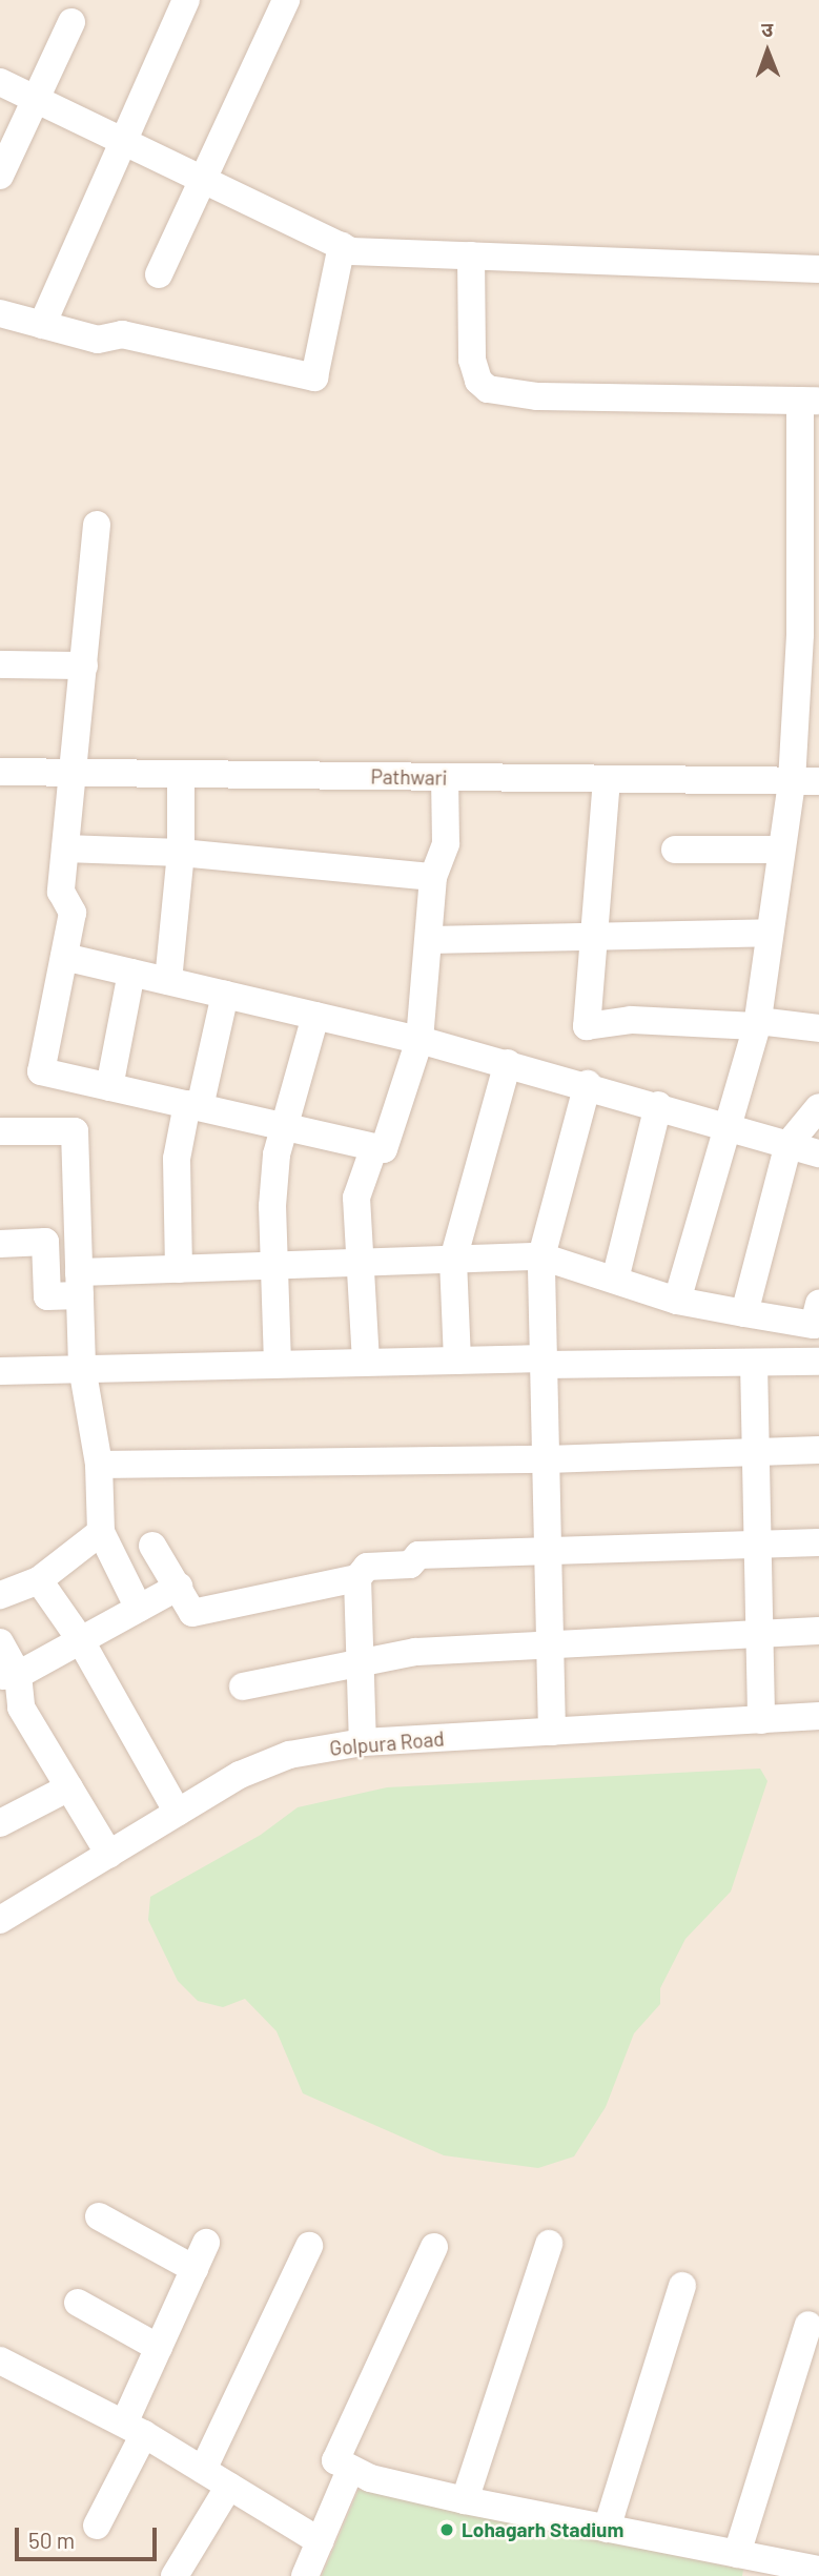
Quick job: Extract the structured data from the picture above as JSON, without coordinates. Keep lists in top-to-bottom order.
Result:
{
  "streets": {
    "street": ["Pathwari", "Golpura Road"]
  },
  "places": ["Lohagarh Stadium"],
  "scale_bar": "50 m",
  "north": "top"
}
